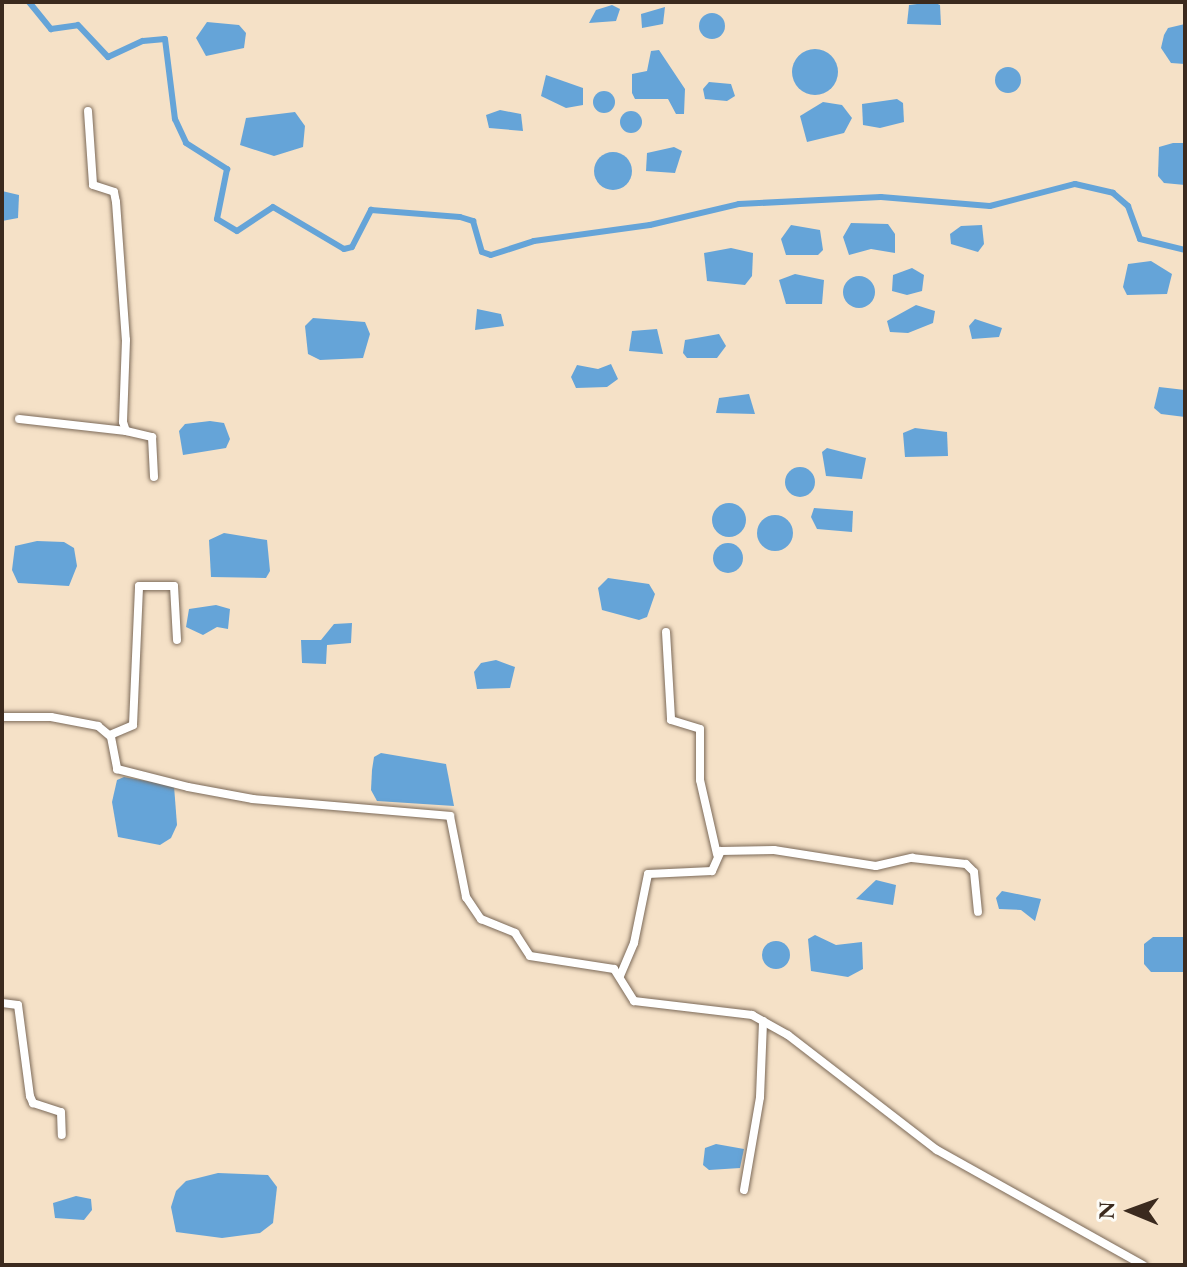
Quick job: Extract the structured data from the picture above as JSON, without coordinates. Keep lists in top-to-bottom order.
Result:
{
  "north": "left"
}
